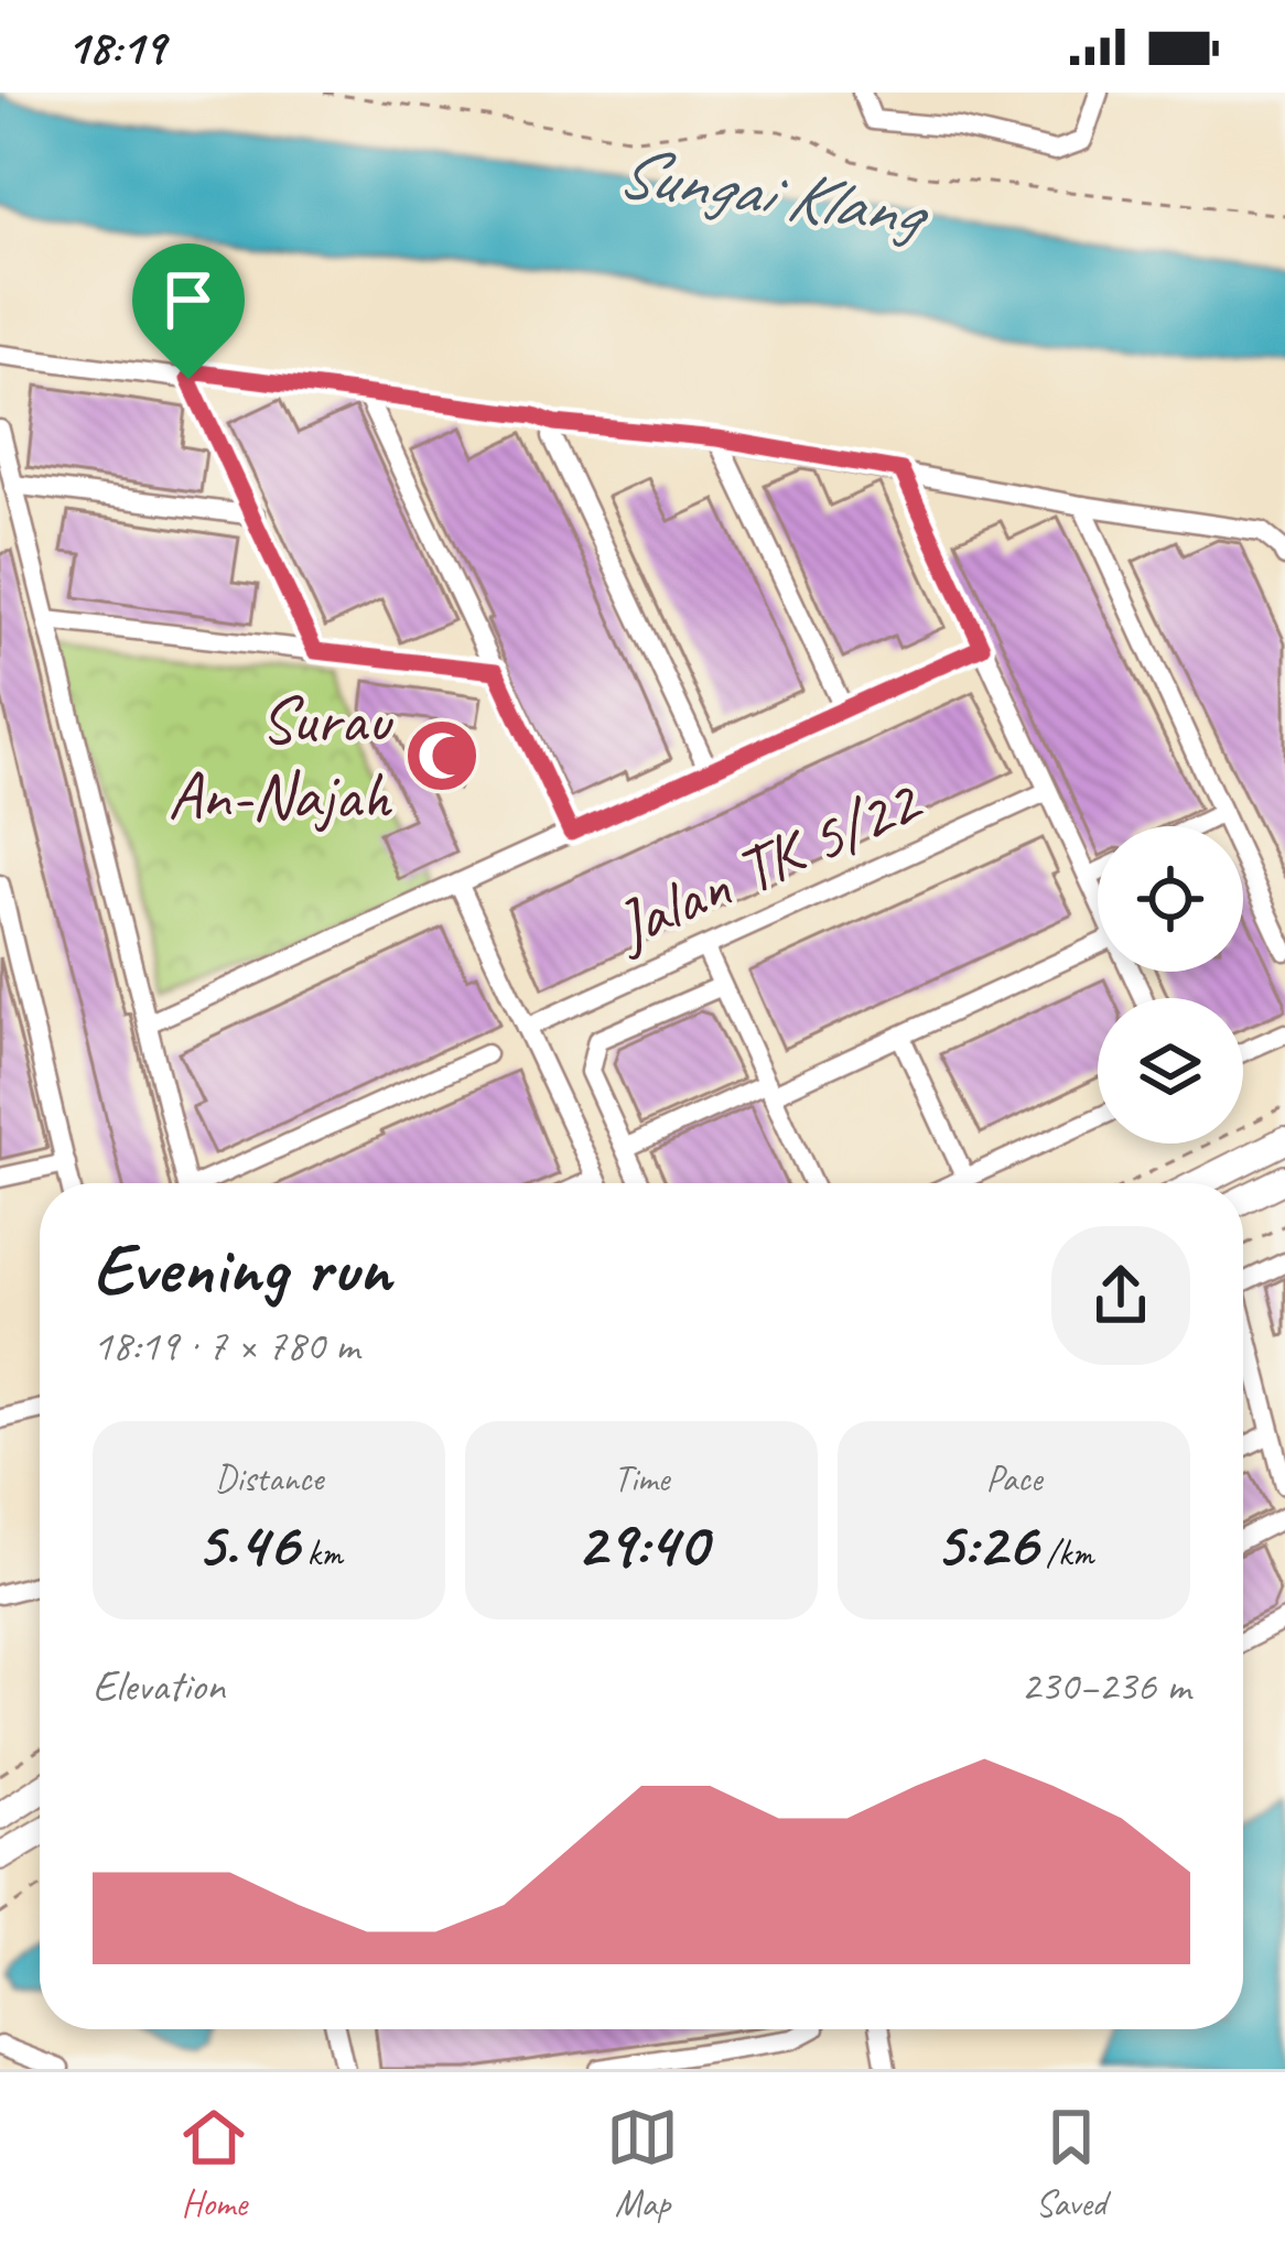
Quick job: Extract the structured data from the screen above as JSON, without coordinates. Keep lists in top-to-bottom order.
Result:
{
  "streets": {
    "street": ["Jalan TK 5/22"]
  },
  "water": ["Sungai Klang"],
  "places": {
    "mosque": ["Surau An-Najah"]
  },
  "page": {
    "status": "18:19",
    "heading": ["Evening run", "18:19 · 7 × 780 m"],
    "stats": [
      ["Distance", "5.46 km"],
      ["Time", "29:40"],
      ["Pace", "5:26 /km"]
    ],
    "chart": ["Elevation", "230–236 m"],
    "tabs": ["Home", "Map", "Saved"]
  }
}
